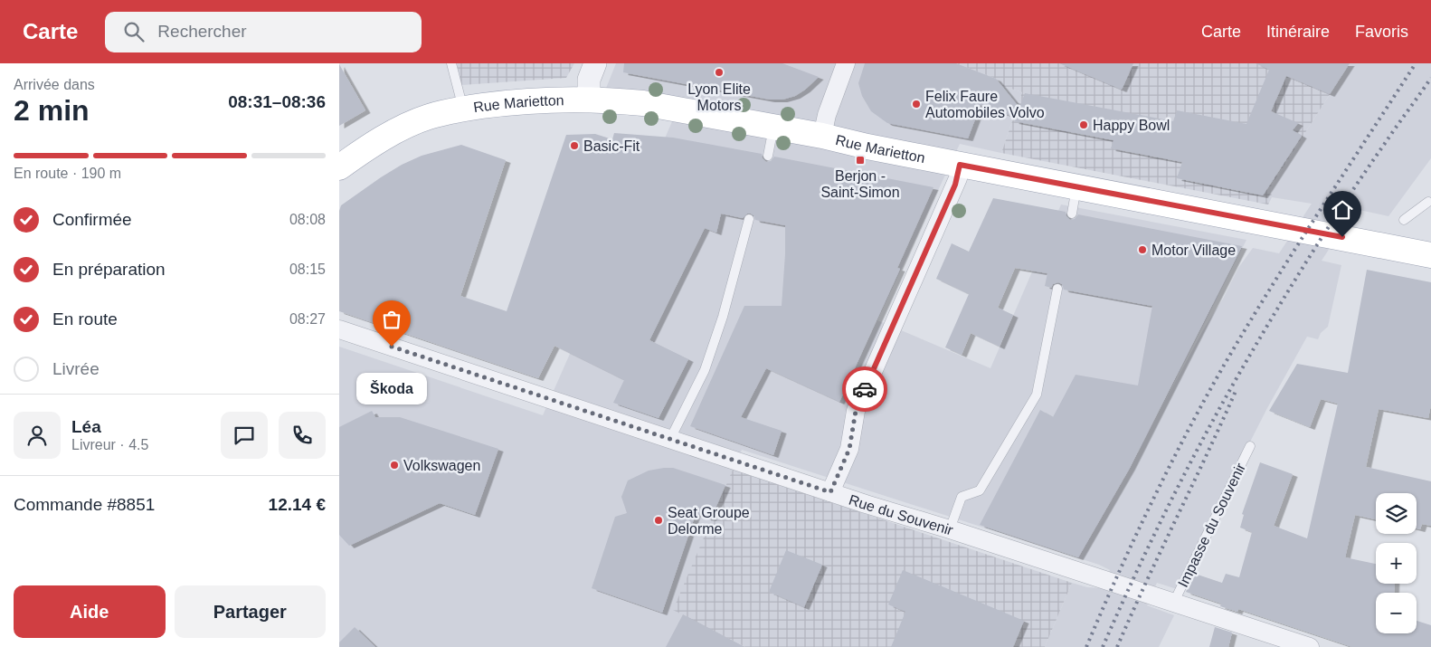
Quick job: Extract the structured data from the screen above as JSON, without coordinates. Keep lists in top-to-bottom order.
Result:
{
  "streets": {
    "main road": ["Rue Marietton"],
    "street": ["Rue du Souvenir"],
    "lane": ["Impasse du Souvenir"]
  },
  "crossings": [
    ["Rue du Souvenir", "Impasse du Souvenir"]
  ],
  "places": {
    "other": [
      "Lyon Elite Motors",
      "Felix Faure Automobiles Volvo",
      "Happy Bowl",
      "Basic-Fit",
      "Motor Village",
      "Škoda",
      "Volkswagen",
      "Seat Groupe Delorme"
    ],
    "transit": ["Berjon - Saint-Simon"]
  },
  "page": {
    "header": "Carte",
    "search": "Rechercher",
    "nav": ["Carte", "Itinéraire", "Favoris"],
    "heading": ["2 min", "Arrivée dans", "08:31–08:36"],
    "panel": [
      "Léa",
      "Livreur · 4.5",
      "Commande #8851",
      "12.14 €"
    ],
    "bar": "En route · 190 m",
    "list": [
      ["Confirmée", "08:08"],
      ["En préparation", "08:15"],
      ["En route", "08:27"],
      "Livrée"
    ],
    "bubble": "Škoda",
    "map_buttons": ["+", "−"],
    "buttons": ["Aide", "Partager"]
  }
}
